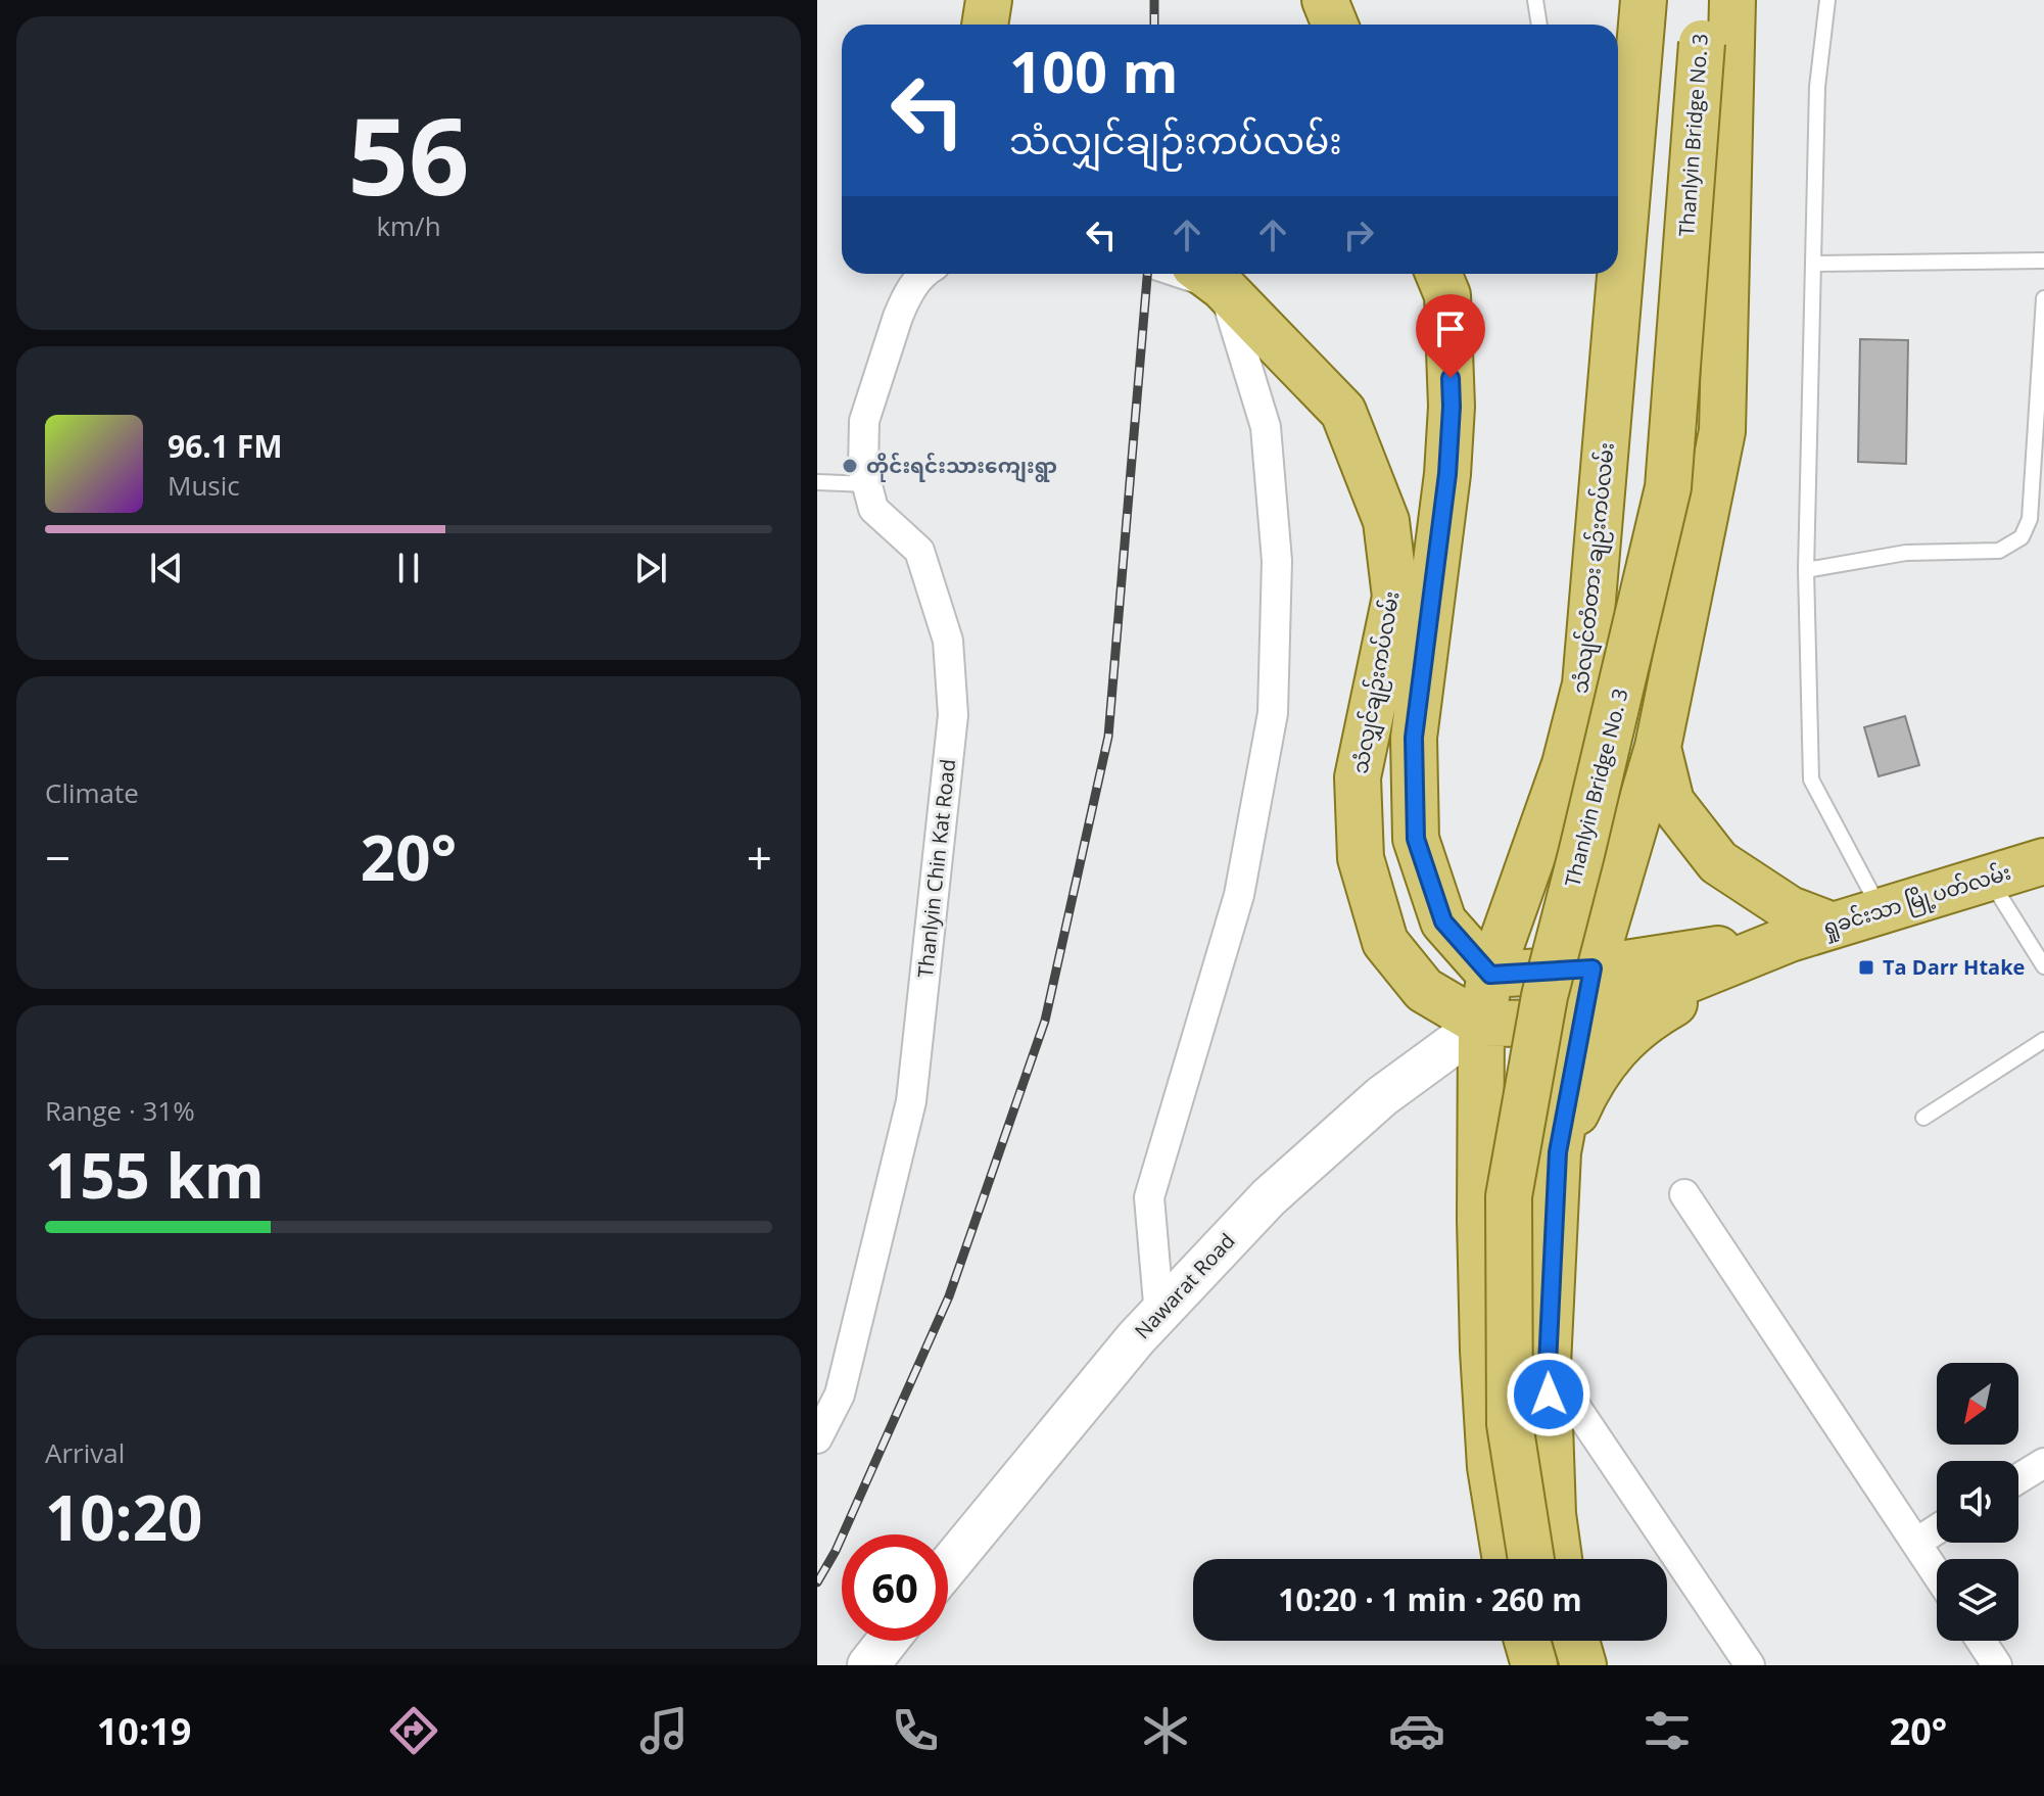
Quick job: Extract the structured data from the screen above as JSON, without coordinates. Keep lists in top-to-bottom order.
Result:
{
  "streets": {
    "main road": [
      "Thanlyin Bridge No. 3",
      "သံလျင်တံတား ချဉ်းကပ်လမ်း",
      "သံလျှင်ချဉ်းကပ်လမ်း",
      "ရှုခင်းသာ မြို့ပတ်လမ်း",
      "Nawarat Road"
    ],
    "street": ["Thanlyin Chin Kat Road"]
  },
  "crossings": [
    ["သံလျှင်ချဉ်းကပ်လမ်း", "Nawarat Road"]
  ],
  "places": {
    "other": ["တိုင်းရင်းသားကျေးရွာ"],
    "transit": ["Ta Darr Htake"]
  },
  "north": "bottom left",
  "page": {
    "tile": [
      ["56", "km/h"],
      "Climate",
      ["Range · 31%", "155 km"],
      ["Arrival", "10:20"]
    ],
    "turn": ["100 m", "သံလျှင်ချဉ်းကပ်လမ်း"],
    "song": ["96.1 FM", "Music"],
    "heat": ["−", "20°", "+"],
    "limit": "60",
    "trip": "10:20 · 1 min · 260 m",
    "tabs": ["10:19", "20°"]
  }
}
